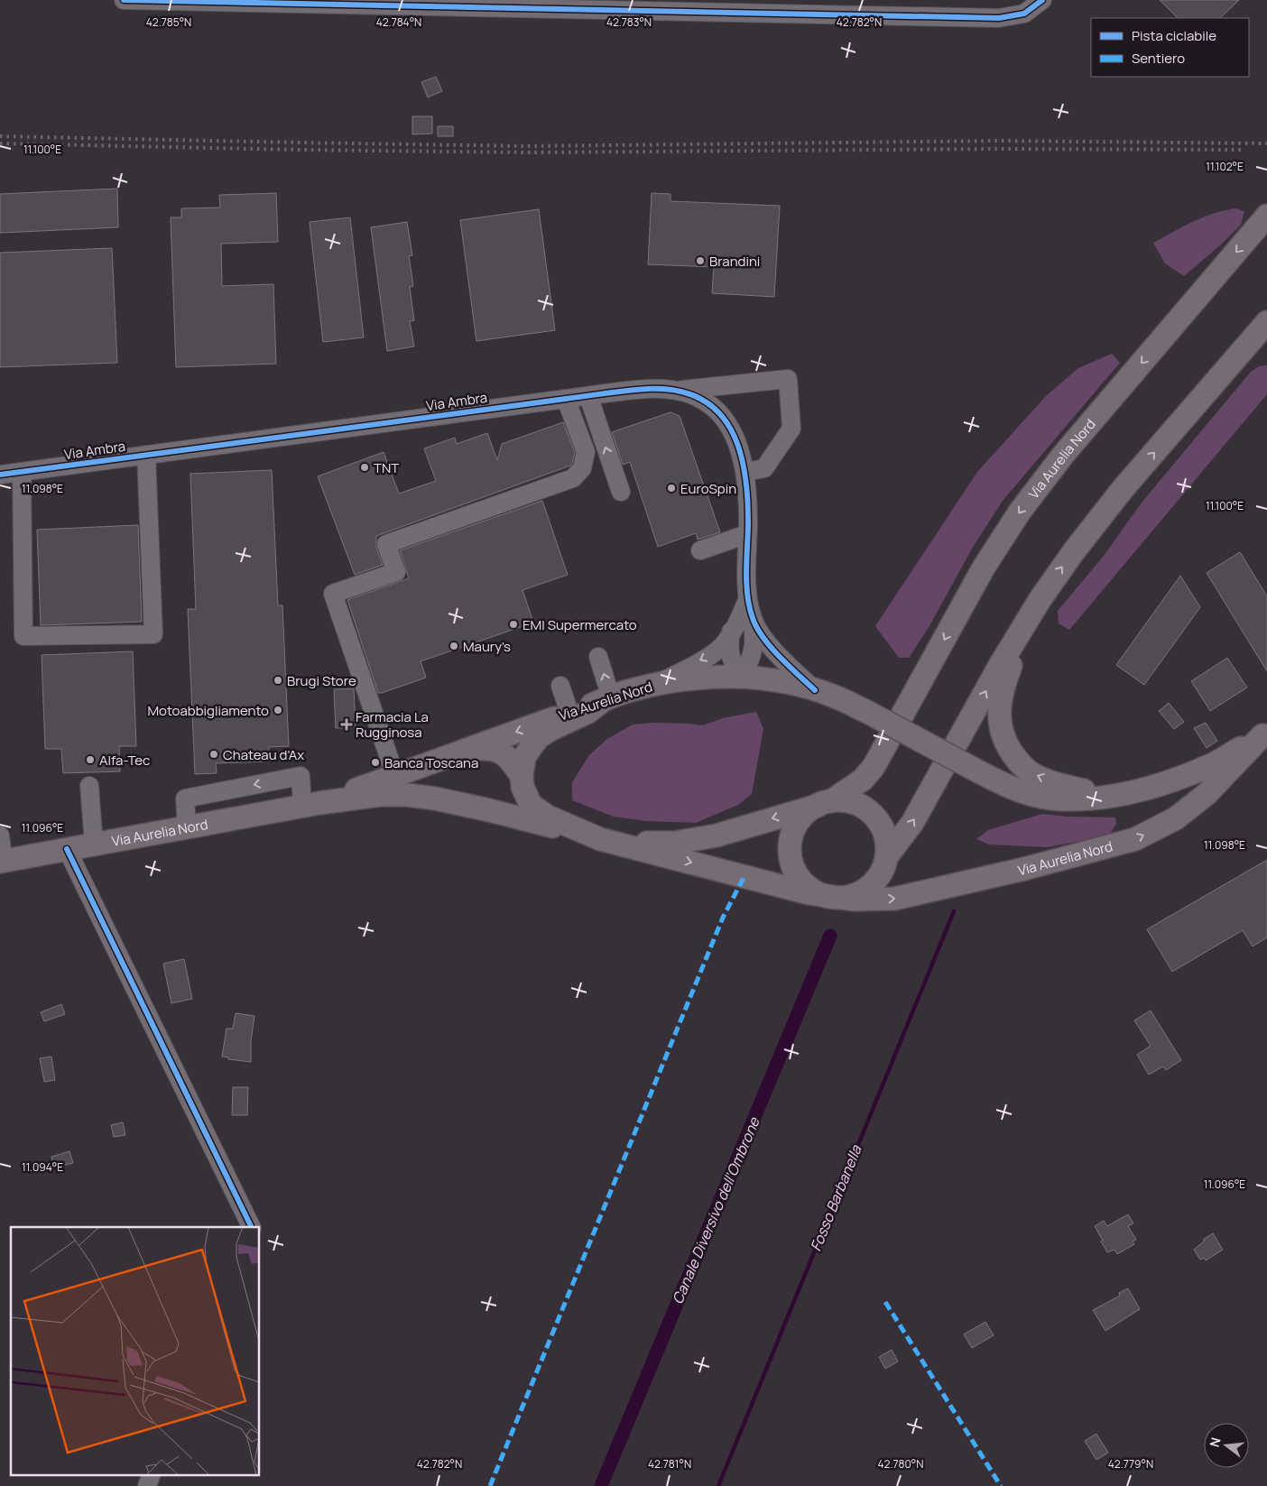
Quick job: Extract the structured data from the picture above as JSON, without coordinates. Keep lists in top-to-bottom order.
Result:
{
  "streets": {
    "main road": ["Via Aurelia Nord"],
    "street": ["Via Ambra"]
  },
  "water": ["Fosso Barbanella", "Canale Diversivo dell'Ombrone"],
  "places": {
    "other": [
      "Brandini",
      "TNT",
      "EuroSpin",
      "EMI Supermercato",
      "Maury's",
      "Brugi Store",
      "Motoabbigliamento",
      "Chateau d'Ax",
      "Alfa-Tec",
      "Banca Toscana"
    ],
    "health": ["Farmacia La Rugginosa"]
  },
  "legend": ["Pista ciclabile", "Sentiero"],
  "north": "left",
  "coordinates": [
    "42.785°N",
    "42.784°N",
    "42.783°N",
    "42.782°N",
    "11.100°E",
    "11.102°E",
    "11.098°E",
    "11.096°E",
    "11.094°E",
    "42.781°N",
    "42.780°N",
    "42.779°N"
  ]
}
